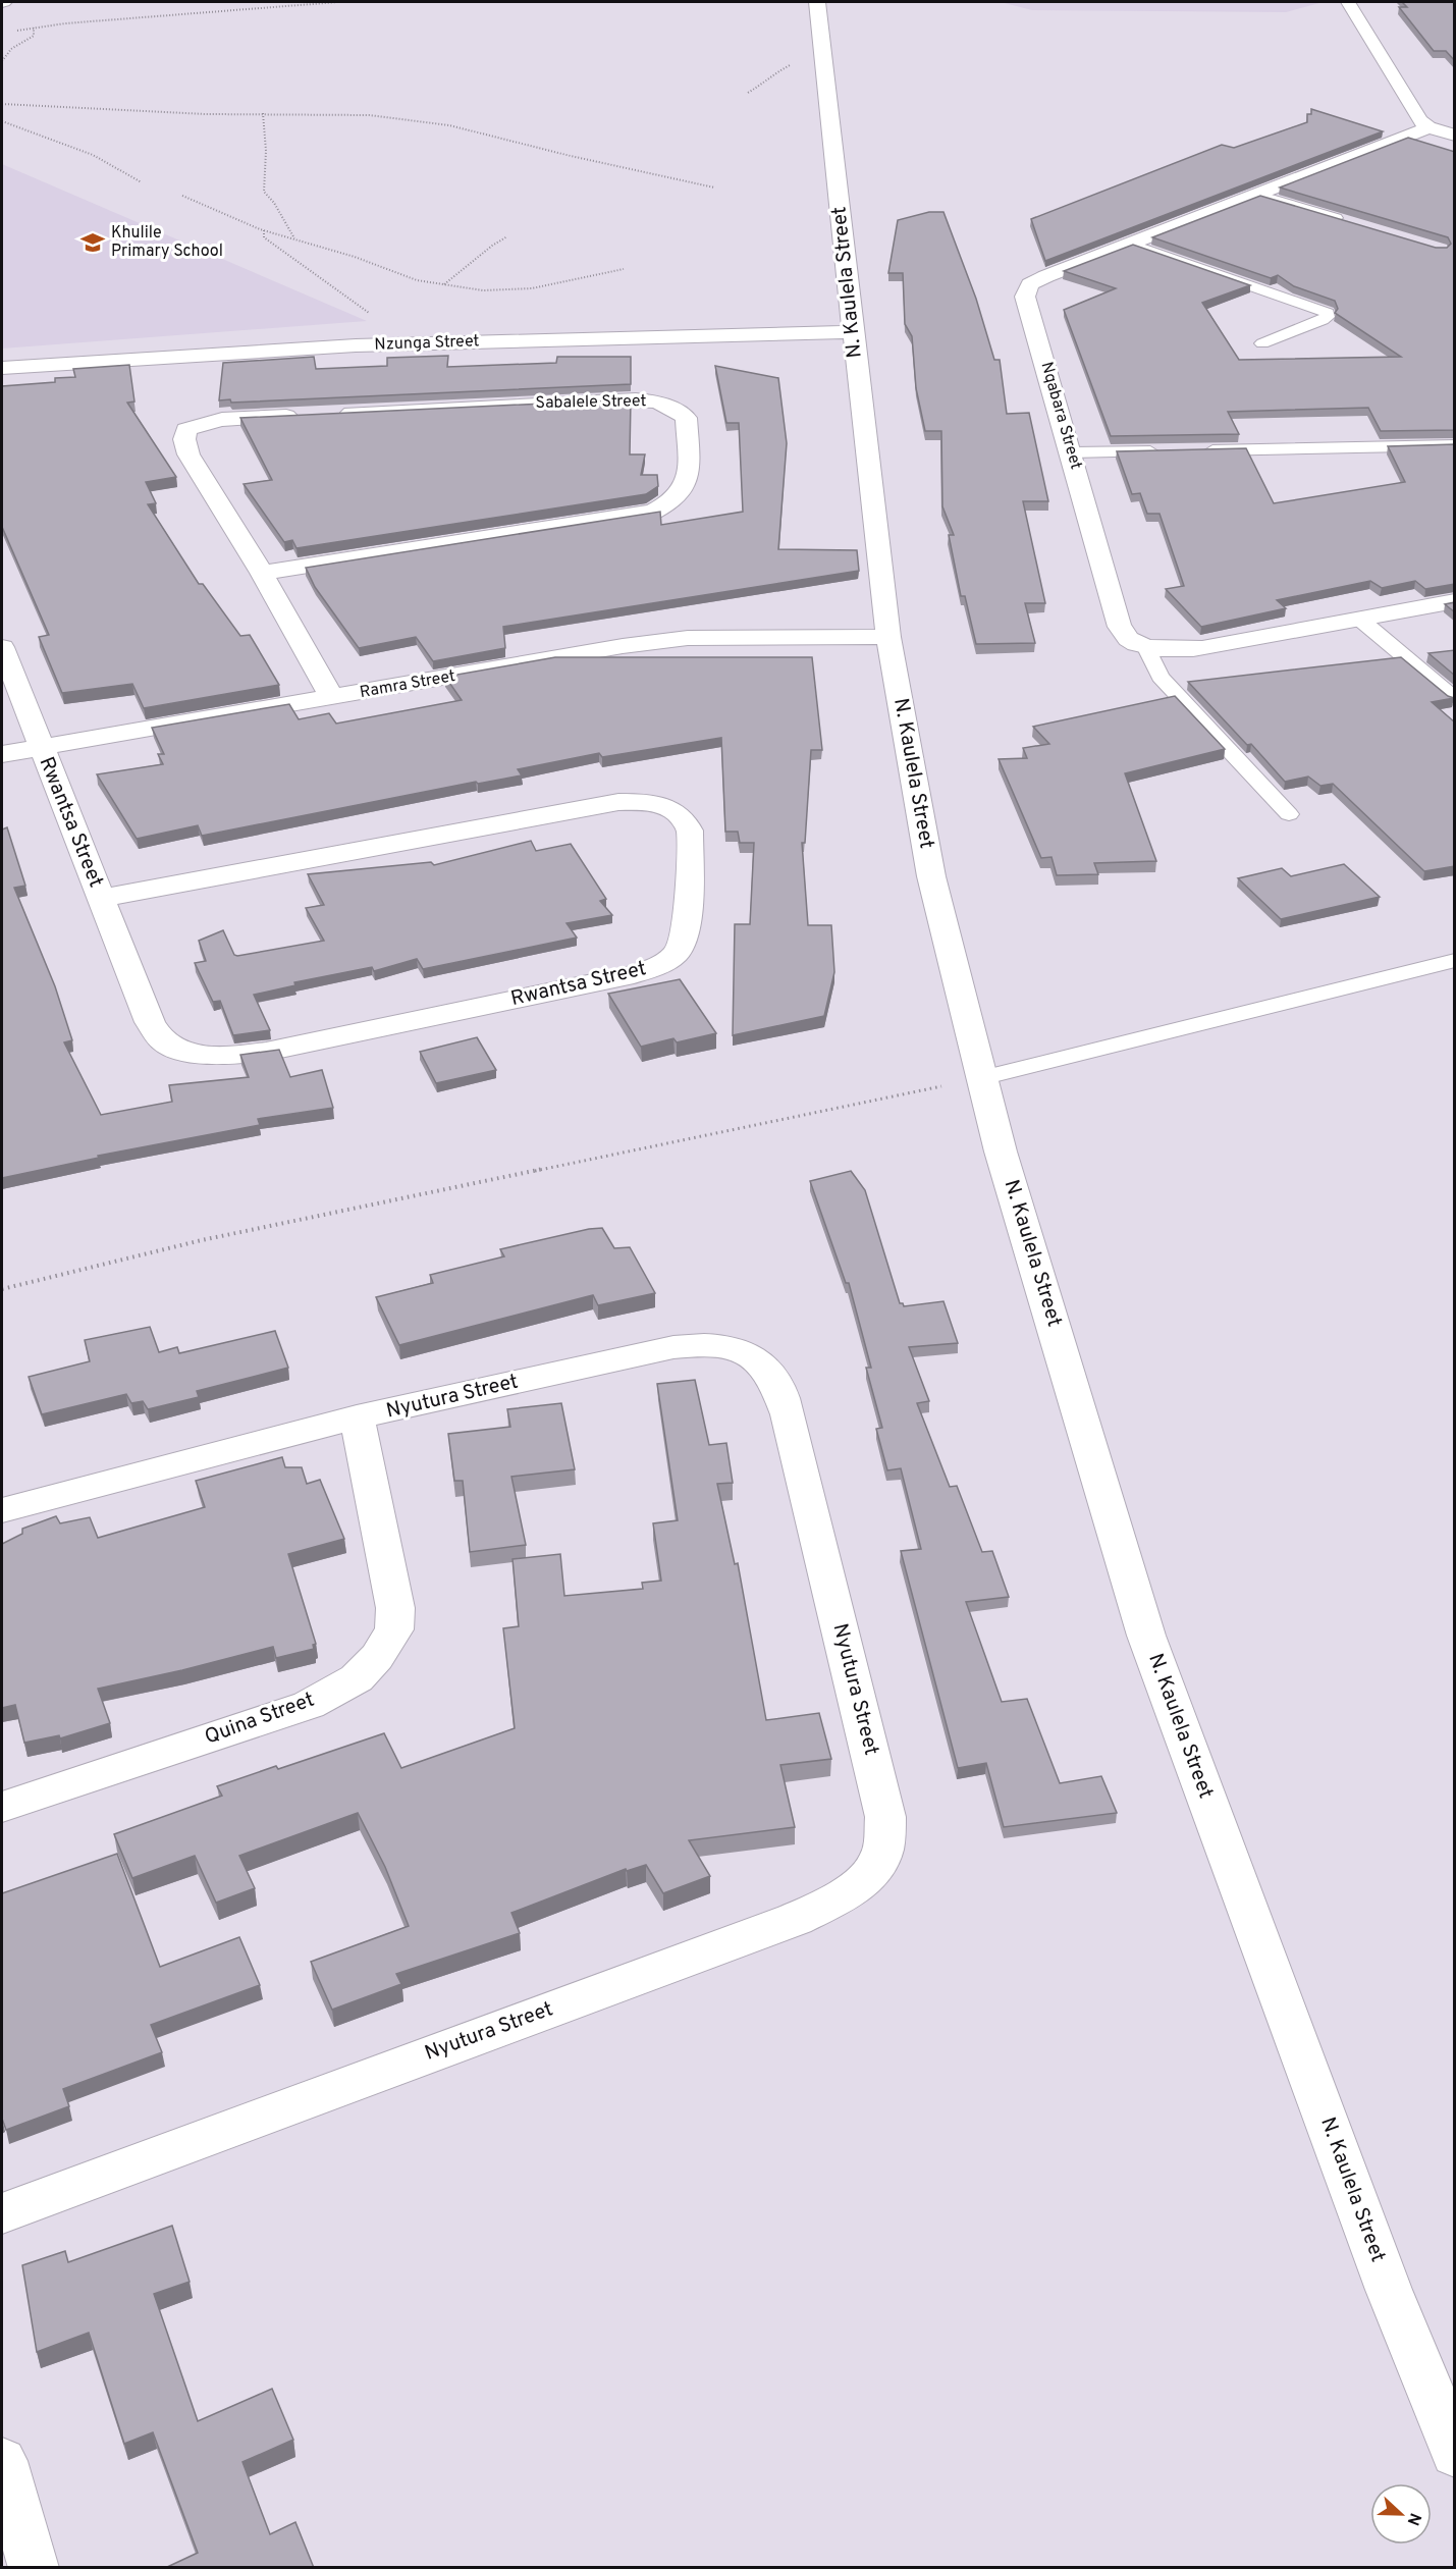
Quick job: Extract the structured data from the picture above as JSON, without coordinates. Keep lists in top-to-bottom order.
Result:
{
  "streets": {
    "street": [
      "N. Kaulela Street",
      "Nzunga Street",
      "Sabalele Street",
      "Nqabara Street",
      "Ramra Street",
      "Rwantsa Street",
      "Nyutura Street",
      "Quina Street"
    ]
  },
  "crossings": [
    ["N. Kaulela Street", "Nzunga Street"],
    ["N. Kaulela Street", "Ramra Street"],
    ["Ramra Street", "Rwantsa Street"],
    ["Nyutura Street", "Quina Street"]
  ],
  "places": {
    "school or university": ["Khulile Primary School"]
  },
  "north": "right"
}
